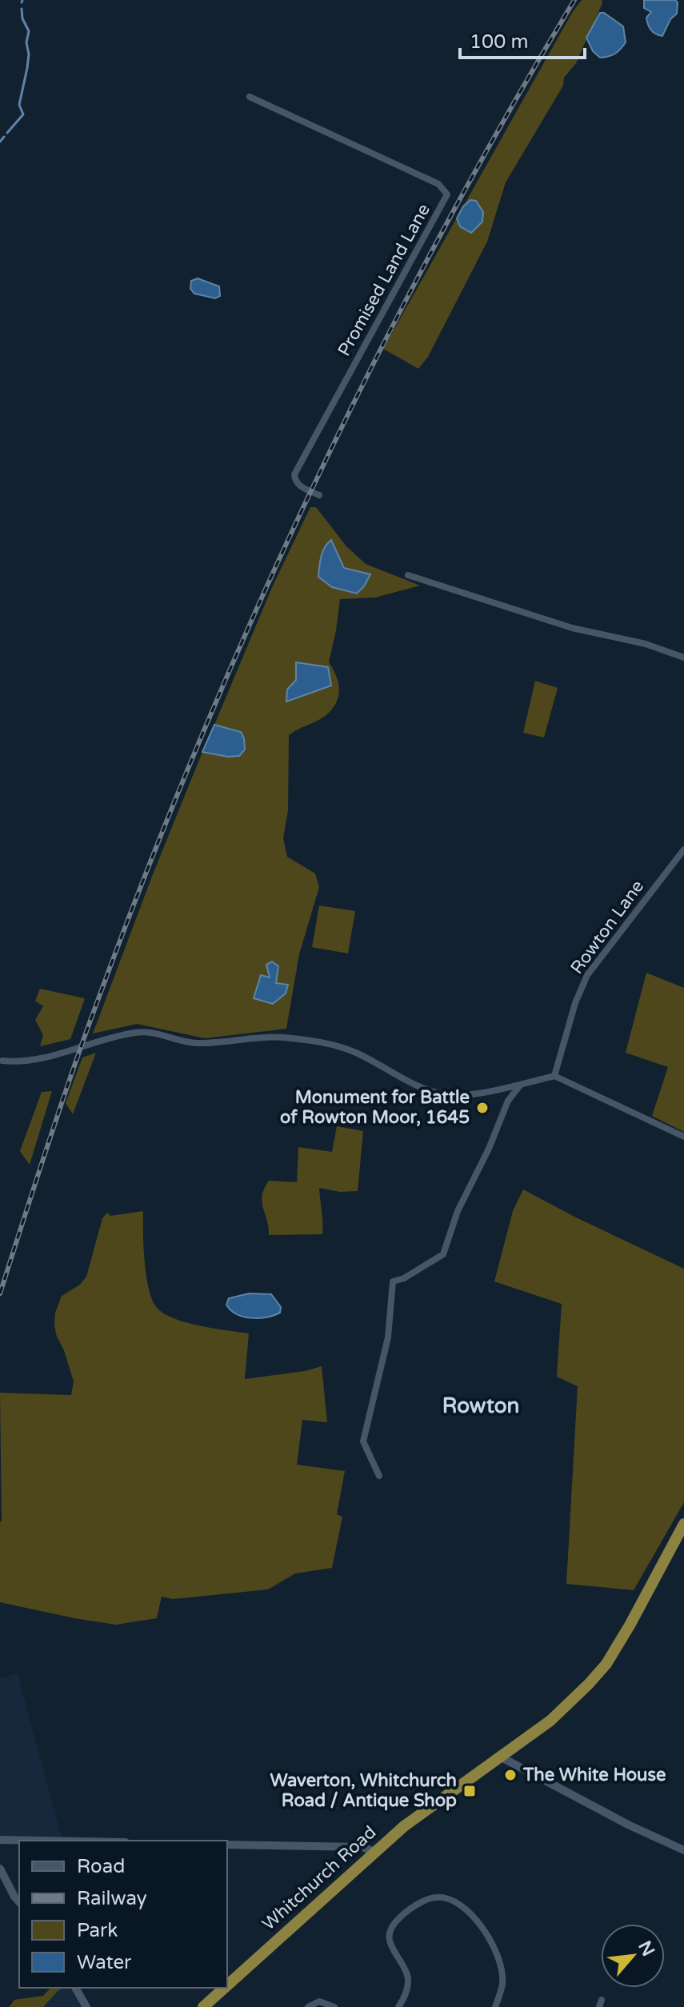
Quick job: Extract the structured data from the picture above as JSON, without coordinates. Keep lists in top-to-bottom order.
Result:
{
  "streets": {
    "highway": ["Whitchurch Road"],
    "street": ["Promised Land Lane", "Rowton Lane"]
  },
  "districts": ["Rowton"],
  "places": {
    "other": ["Monument for Battle of Rowton Moor, 1645", "The White House"],
    "transit": ["Waverton, Whitchurch Road / Antique Shop"]
  },
  "legend": [
    "Road",
    "Railway",
    "Park",
    "Water"
  ],
  "scale_bar": "100 m",
  "north": "top right"
}
